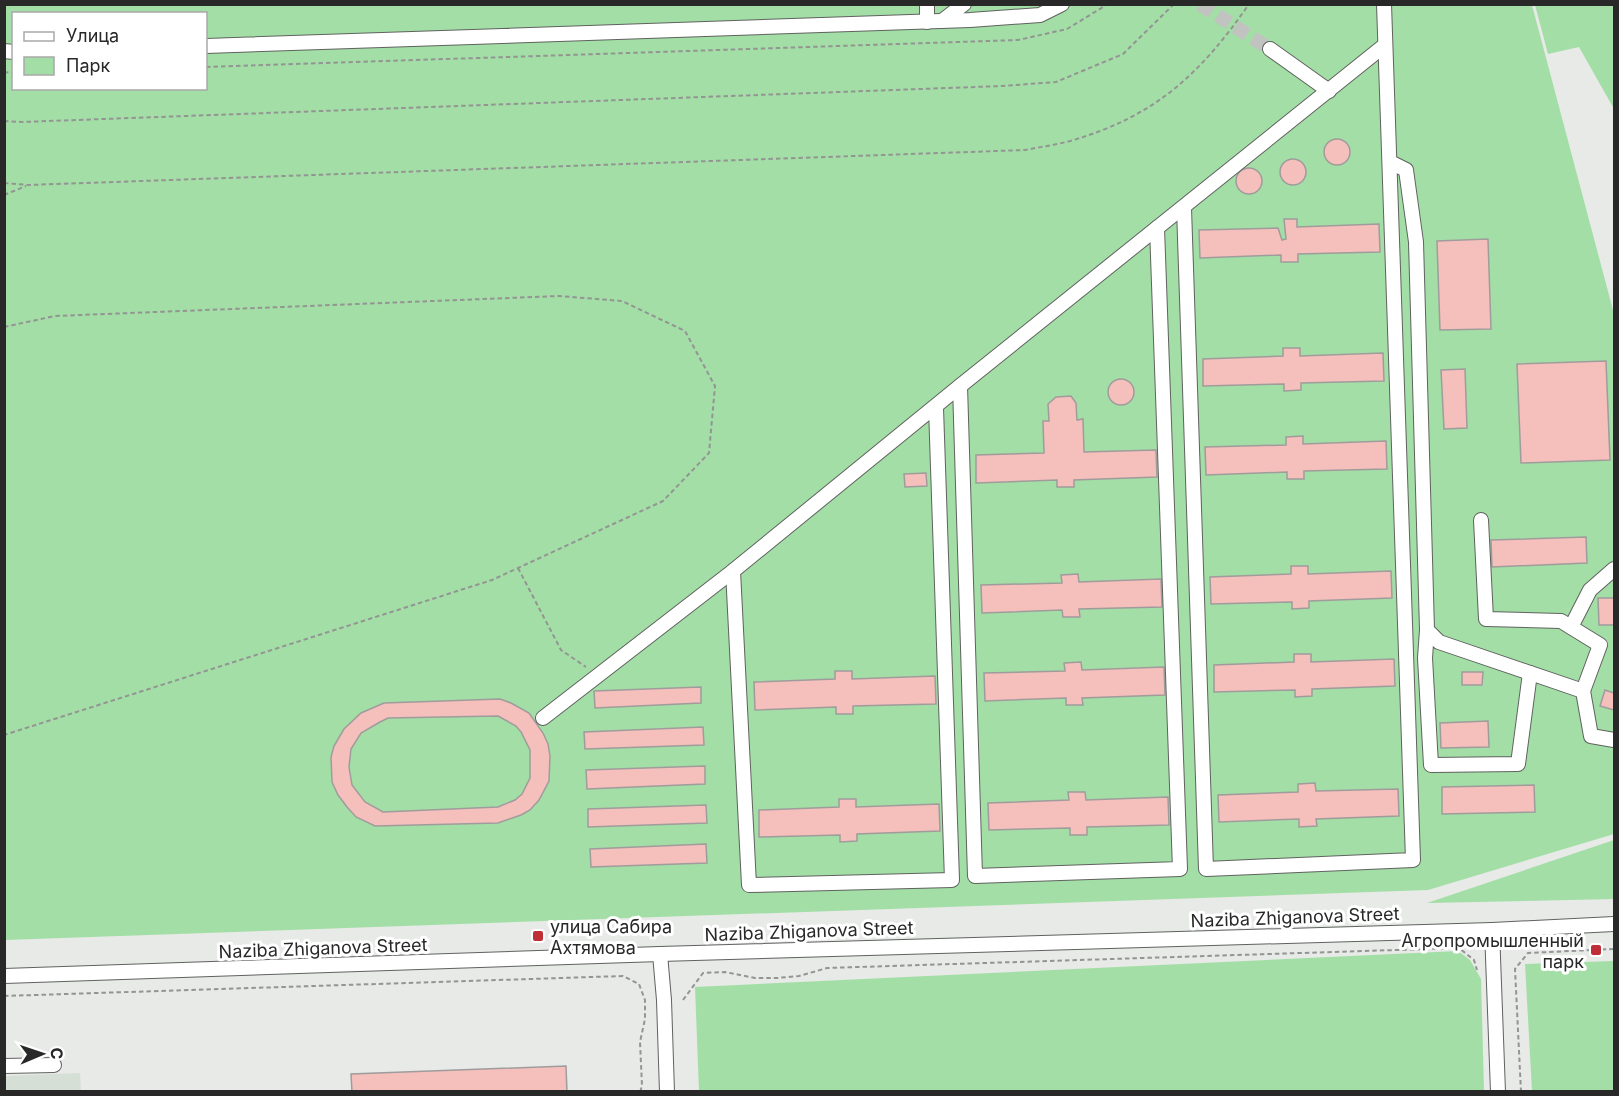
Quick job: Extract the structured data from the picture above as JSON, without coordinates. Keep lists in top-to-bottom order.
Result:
{
  "streets": {
    "street": ["Naziba Zhiganova Street"]
  },
  "places": {
    "transit": ["улица Сабира Ахтямова", "Агропромышленный парк"]
  },
  "legend": ["Улица", "Парк"],
  "north": "right"
}
